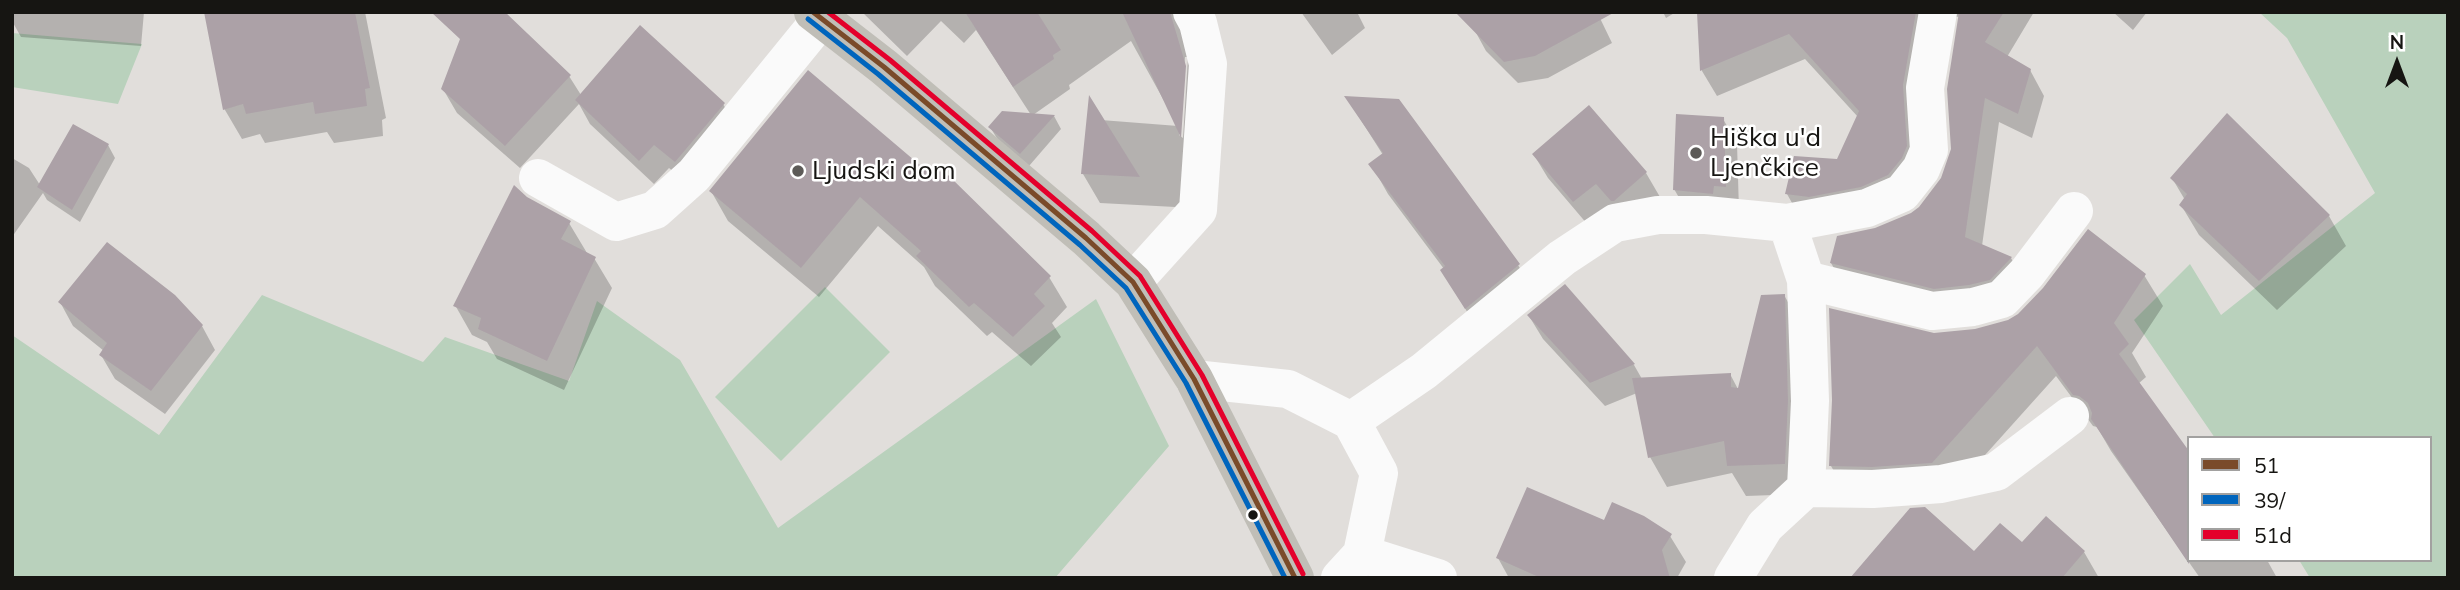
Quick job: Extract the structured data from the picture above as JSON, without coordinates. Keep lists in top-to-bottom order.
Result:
{
  "places": ["Hiška u'd Ljenčkice", "Ljudski dom"],
  "lines": ["transit line 51", "transit line 51d", "transit line 39/"],
  "legend": ["51", "39/", "51d"],
  "north": "top"
}
